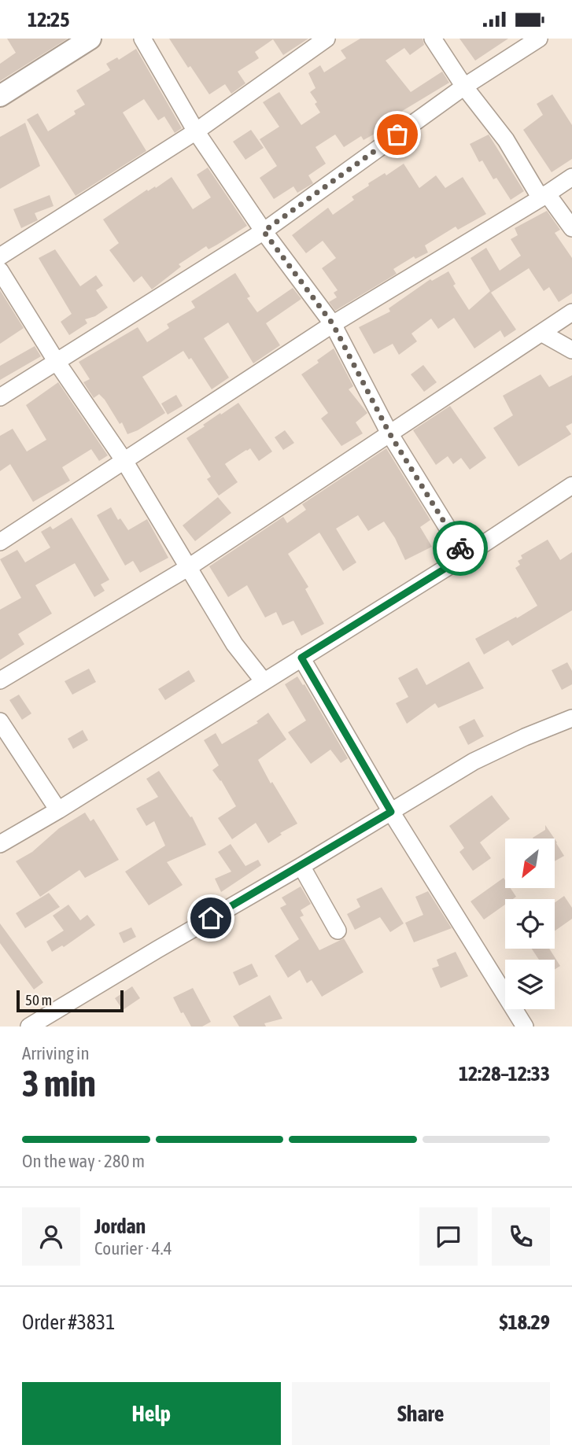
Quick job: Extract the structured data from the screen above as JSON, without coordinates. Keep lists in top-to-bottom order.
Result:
{
  "scale_bar": "50 m",
  "north": "bottom left",
  "page": {
    "status": "12:25",
    "scale": "50 m",
    "heading": ["3 min", "Arriving in", "12:28–12:33"],
    "panel": [
      "Jordan",
      "Courier · 4.4",
      "Order #3831",
      "$18.29"
    ],
    "bar": "On the way · 280 m",
    "buttons": ["Help", "Share"]
  }
}
